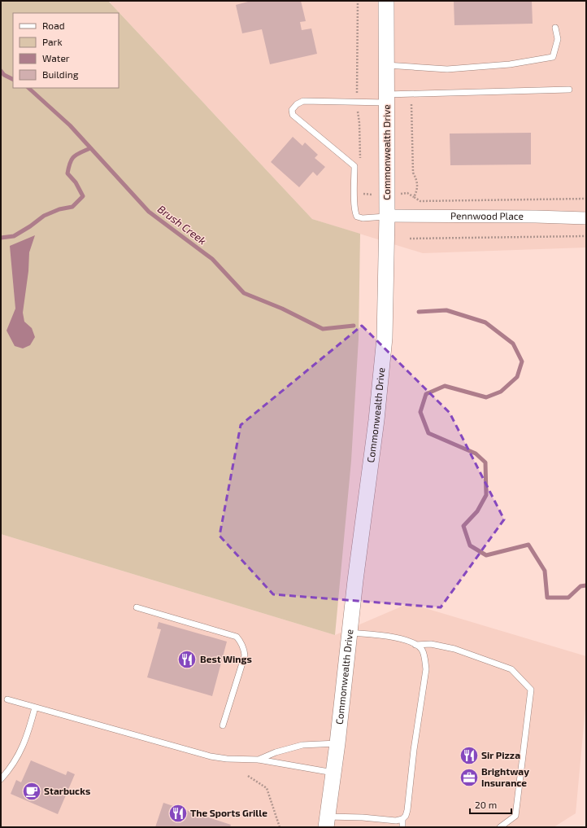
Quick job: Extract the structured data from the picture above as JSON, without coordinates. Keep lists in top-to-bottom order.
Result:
{
  "streets": {
    "street": ["Commonwealth Drive", "Pennwood Place"]
  },
  "crossings": [
    ["Commonwealth Drive", "Pennwood Place"]
  ],
  "water": ["Brush Creek"],
  "places": {
    "restaurant": ["Best Wings", "Sir Pizza", "The Sports Grille"],
    "office": ["Brightway Insurance"],
    "cafe": ["Starbucks"]
  },
  "legend": [
    "Road",
    "Park",
    "Water",
    "Building"
  ],
  "scale_bar": "20 m"
}
